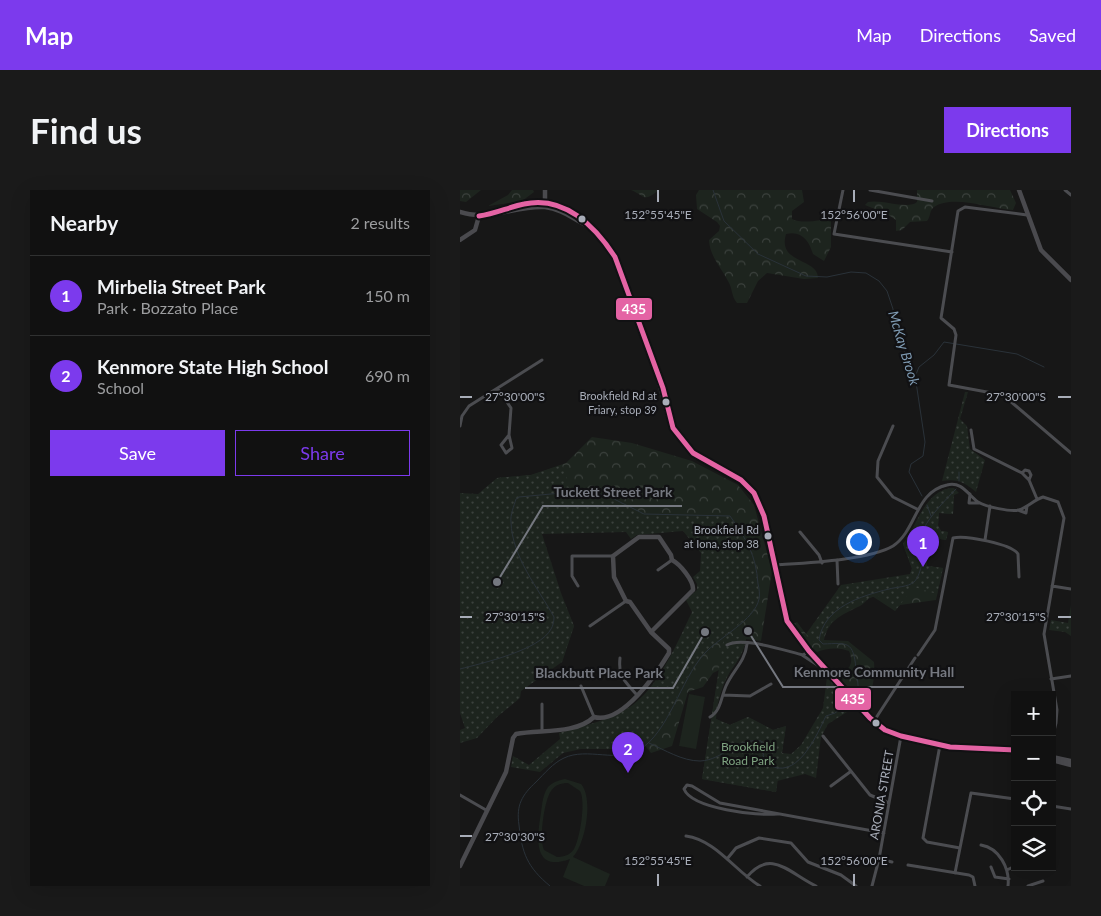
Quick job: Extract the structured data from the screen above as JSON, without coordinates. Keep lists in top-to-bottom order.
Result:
{
  "streets": {
    "street": ["ARONIA STREET"]
  },
  "water": ["McKay Brook"],
  "parks": ["Brookfield Road Park"],
  "places": [
    "Brookfield Rd at Friary, stop 39",
    "Brookfield Rd at Iona, stop 38",
    "Tuckett Street Park",
    "Kenmore Community Hall",
    "Blackbutt Place Park"
  ],
  "lines": ["transit line 435"],
  "page": {
    "header": "Map",
    "nav": ["Map", "Directions", "Saved"],
    "buttons": [
      "Directions",
      ["Save", "Share"]
    ],
    "title": "Find us",
    "heading": ["Nearby", "2 results"],
    "list": [
      {
        "mark": "1",
        "name": "Mirbelia Street Park",
        "note": "Park · Bozzato Place",
        "value": "150 m"
      },
      {
        "mark": "2",
        "name": "Kenmore State High School",
        "note": "School",
        "value": "690 m"
      }
    ],
    "pins": ["1", "2"],
    "map_buttons": ["+", "−"]
  },
  "coordinates": [
    "152°55'45\"E",
    "152°56'00\"E",
    "27°30'00\"S",
    "27°30'15\"S",
    "27°30'30\"S"
  ]
}
